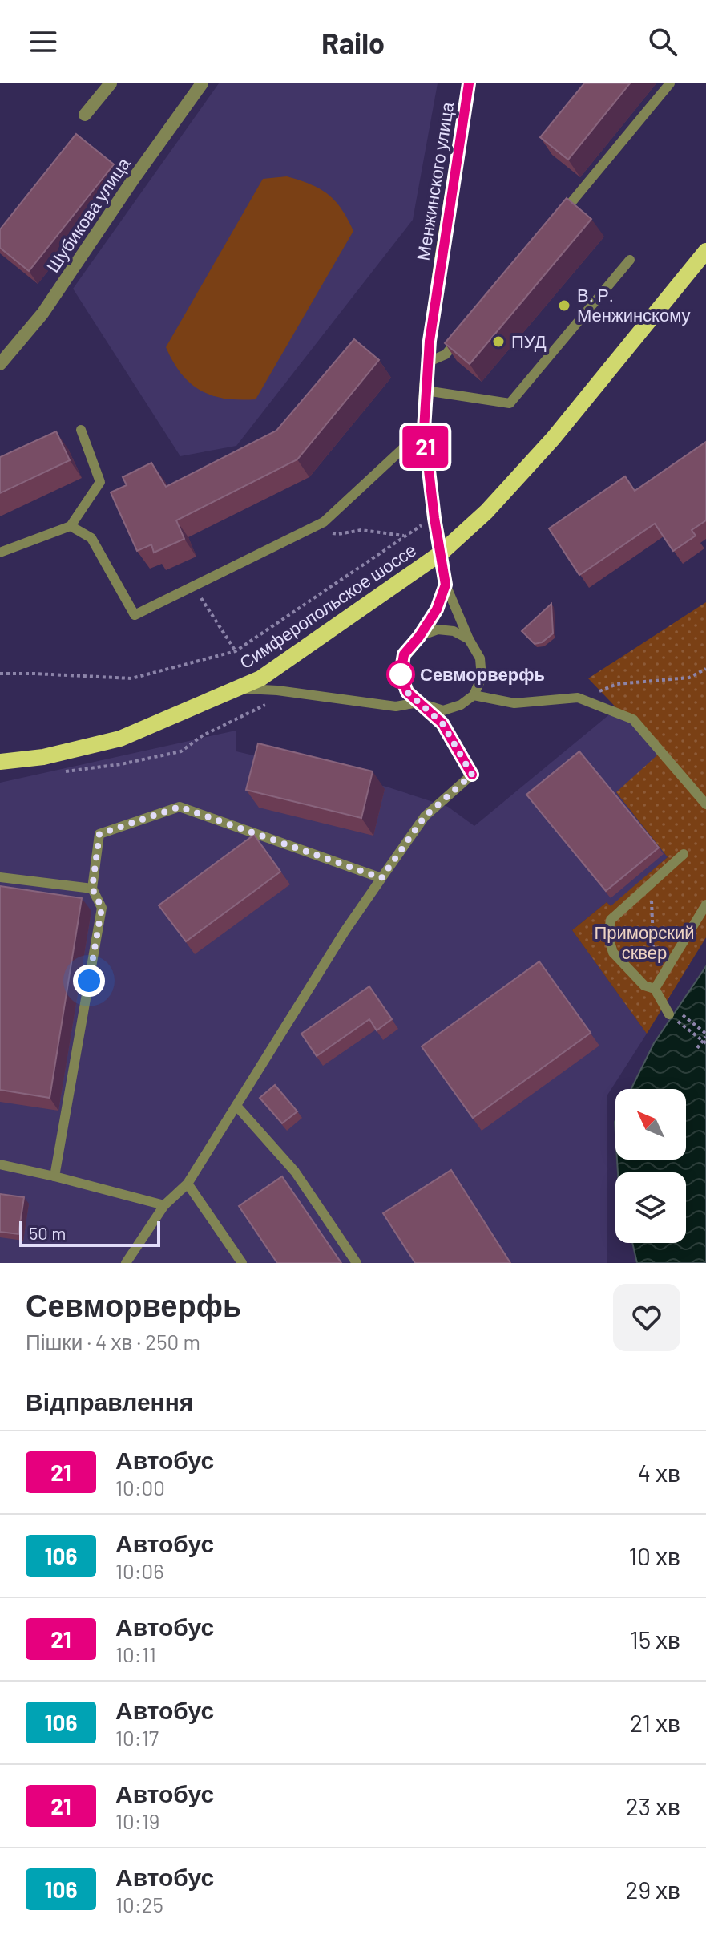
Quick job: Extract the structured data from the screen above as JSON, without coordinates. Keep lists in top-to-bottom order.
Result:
{
  "streets": {
    "main road": ["Симферопольское шоссе"],
    "street": ["Менжинского улица", "Шубикова улица"]
  },
  "crossings": [
    ["Менжинского улица", "Симферопольское шоссе"]
  ],
  "parks": ["Приморский сквер"],
  "places": ["В. Р. Менжинскому", "ПУД", "Севморверфь"],
  "lines": ["bus line 21"],
  "scale_bar": "50 m",
  "north": "top left",
  "page": {
    "header": "Railo",
    "on_map": "21",
    "scale": "50 m",
    "heading": [
      ["Севморверфь", "Пішки · 4 хв · 250 m"],
      "Відправлення"
    ],
    "list": [
      {
        "mark": "21",
        "name": "Автобус",
        "note": "10:00",
        "value": "4 хв"
      },
      {
        "mark": "106",
        "name": "Автобус",
        "note": "10:06",
        "value": "10 хв"
      },
      {
        "mark": "21",
        "name": "Автобус",
        "note": "10:11",
        "value": "15 хв"
      },
      {
        "mark": "106",
        "name": "Автобус",
        "note": "10:17",
        "value": "21 хв"
      },
      {
        "mark": "21",
        "name": "Автобус",
        "note": "10:19",
        "value": "23 хв"
      },
      {
        "mark": "106",
        "name": "Автобус",
        "note": "10:25",
        "value": "29 хв"
      }
    ]
  }
}
